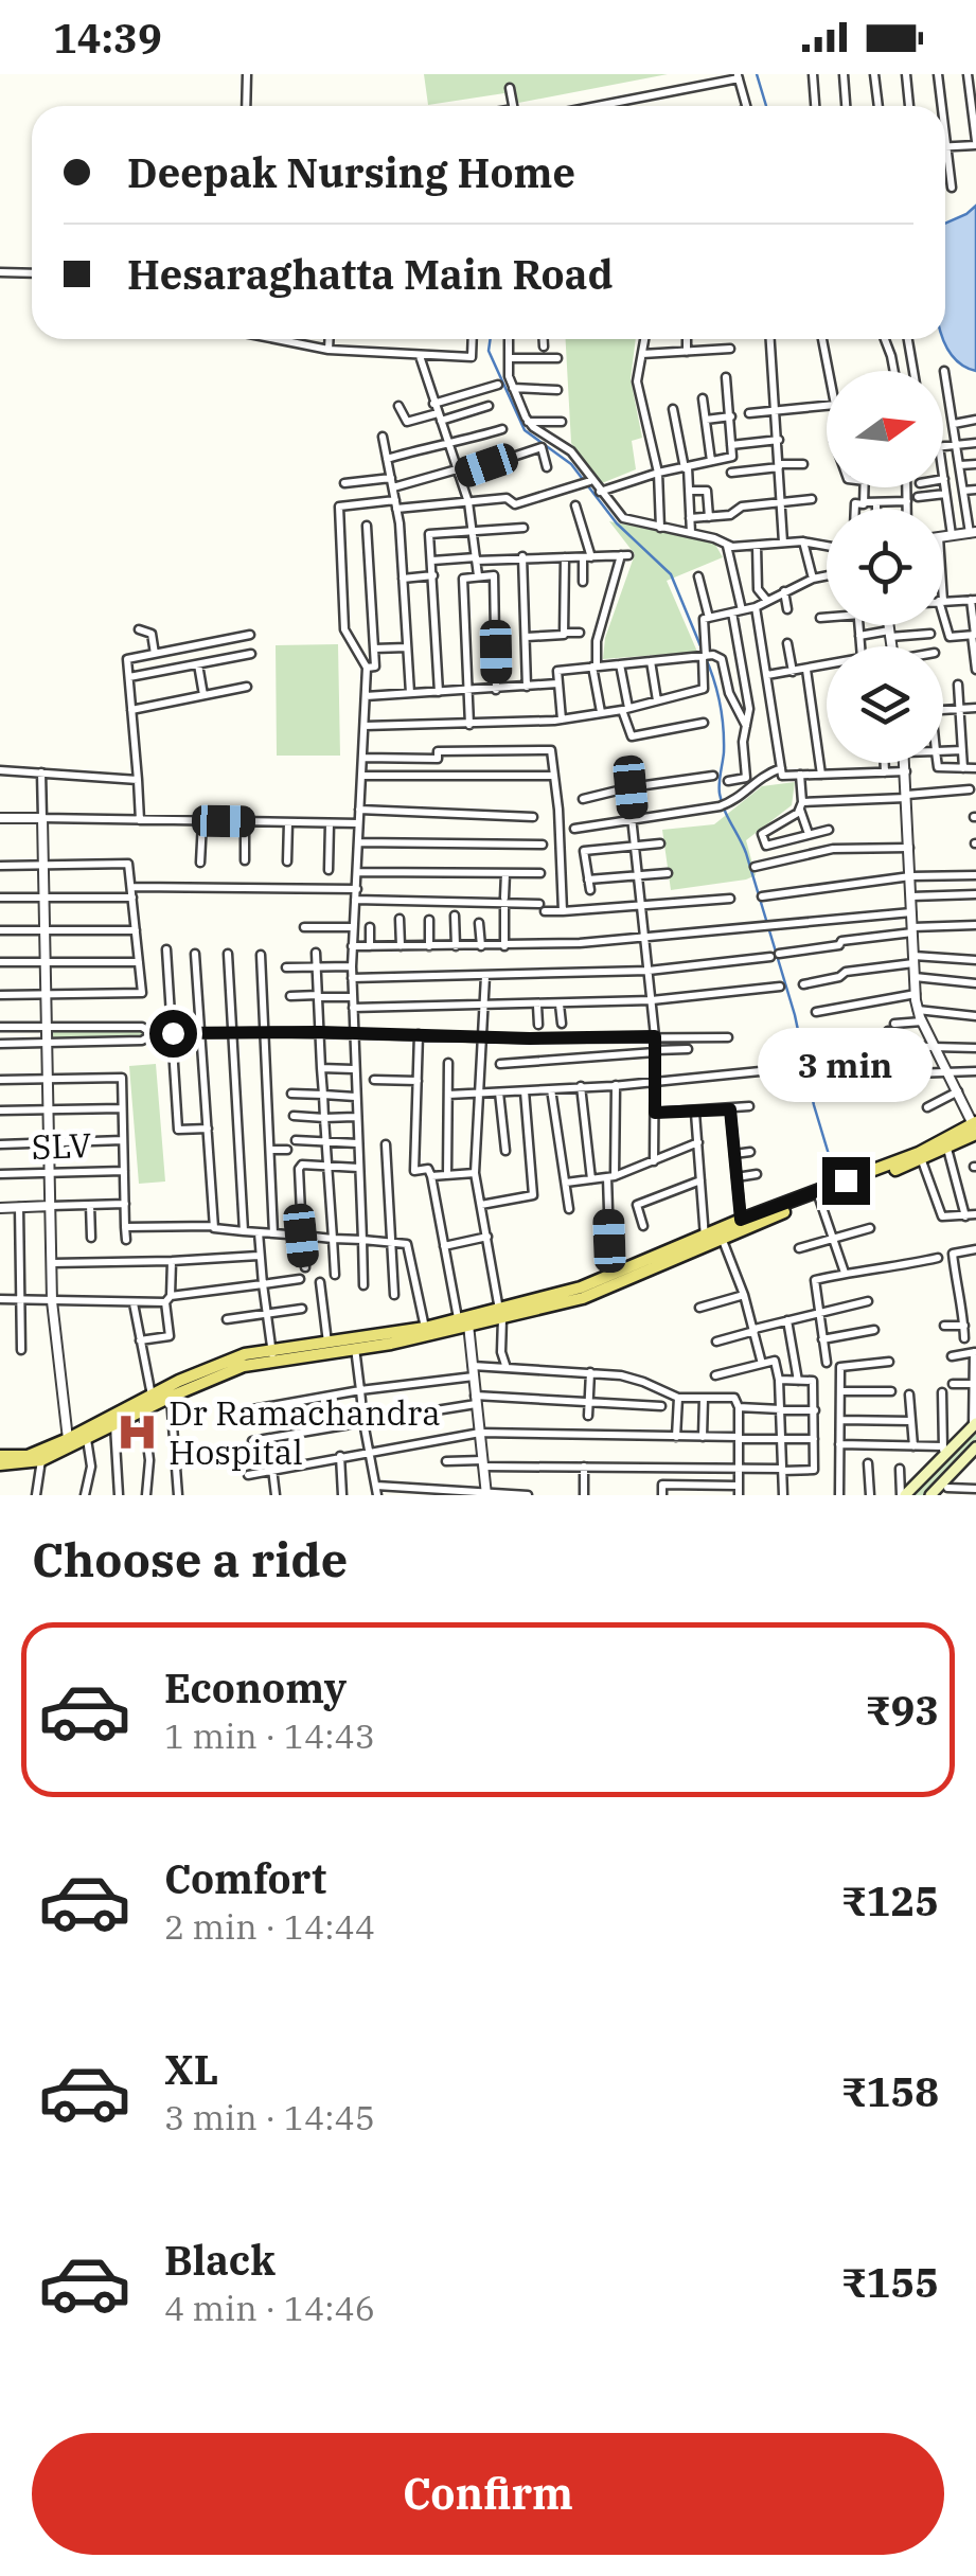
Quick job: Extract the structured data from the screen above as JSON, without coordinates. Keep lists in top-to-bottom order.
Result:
{
  "streets": {
    "street": ["SLV"]
  },
  "places": {
    "hospital": ["Dr Ramachandra Hospital"]
  },
  "north": "right",
  "page": {
    "status": "14:39",
    "banner": ["Deepak Nursing Home", "Hesaraghatta Main Road"],
    "bubble": "3 min",
    "heading": "Choose a ride",
    "list": [
      {
        "name": "Economy",
        "note": "1 min · 14:43",
        "value": "₹93"
      },
      {
        "name": "Comfort",
        "note": "2 min · 14:44",
        "value": "₹125"
      },
      {
        "name": "XL",
        "note": "3 min · 14:45",
        "value": "₹158"
      },
      {
        "name": "Black",
        "note": "4 min · 14:46",
        "value": "₹155"
      }
    ],
    "buttons": "Confirm"
  }
}
